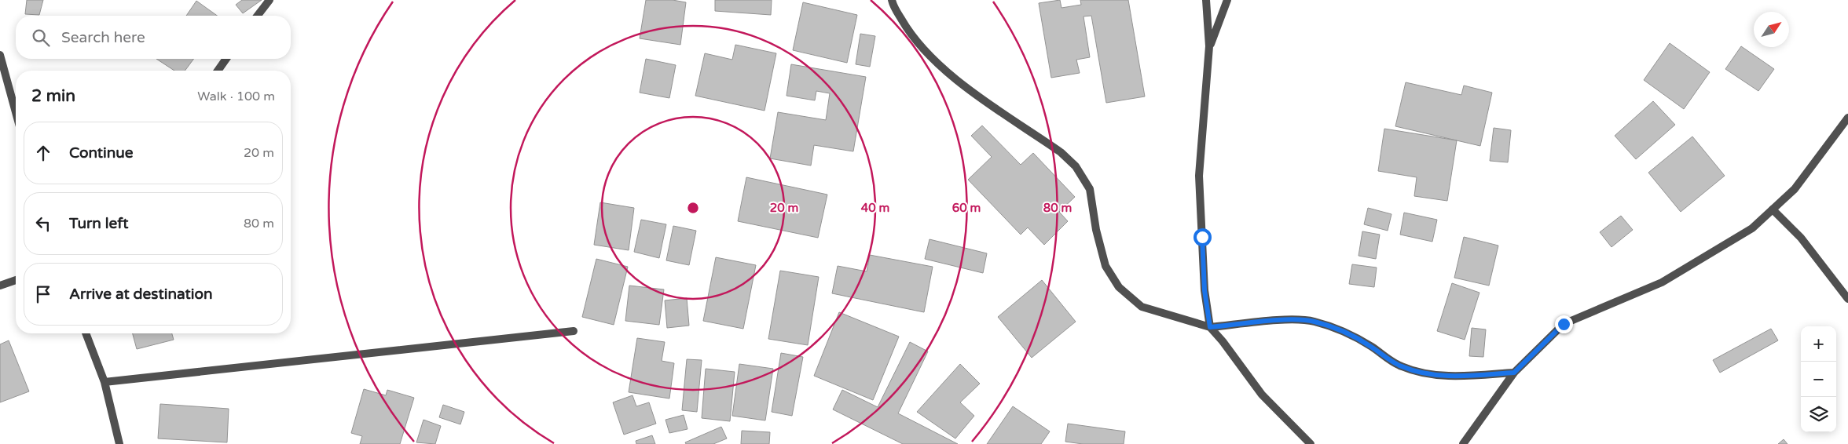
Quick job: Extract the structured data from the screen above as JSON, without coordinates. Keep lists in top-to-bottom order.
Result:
{
  "north": "top right",
  "page": {
    "search": "Search here",
    "heading": ["2 min", "Walk · 100 m"],
    "list": [
      ["Continue", "20 m"],
      ["Turn left", "80 m"],
      "Arrive at destination"
    ],
    "map_buttons": ["+", "−"]
  },
  "rings": [
    "20 m",
    "40 m",
    "60 m",
    "80 m"
  ]
}
